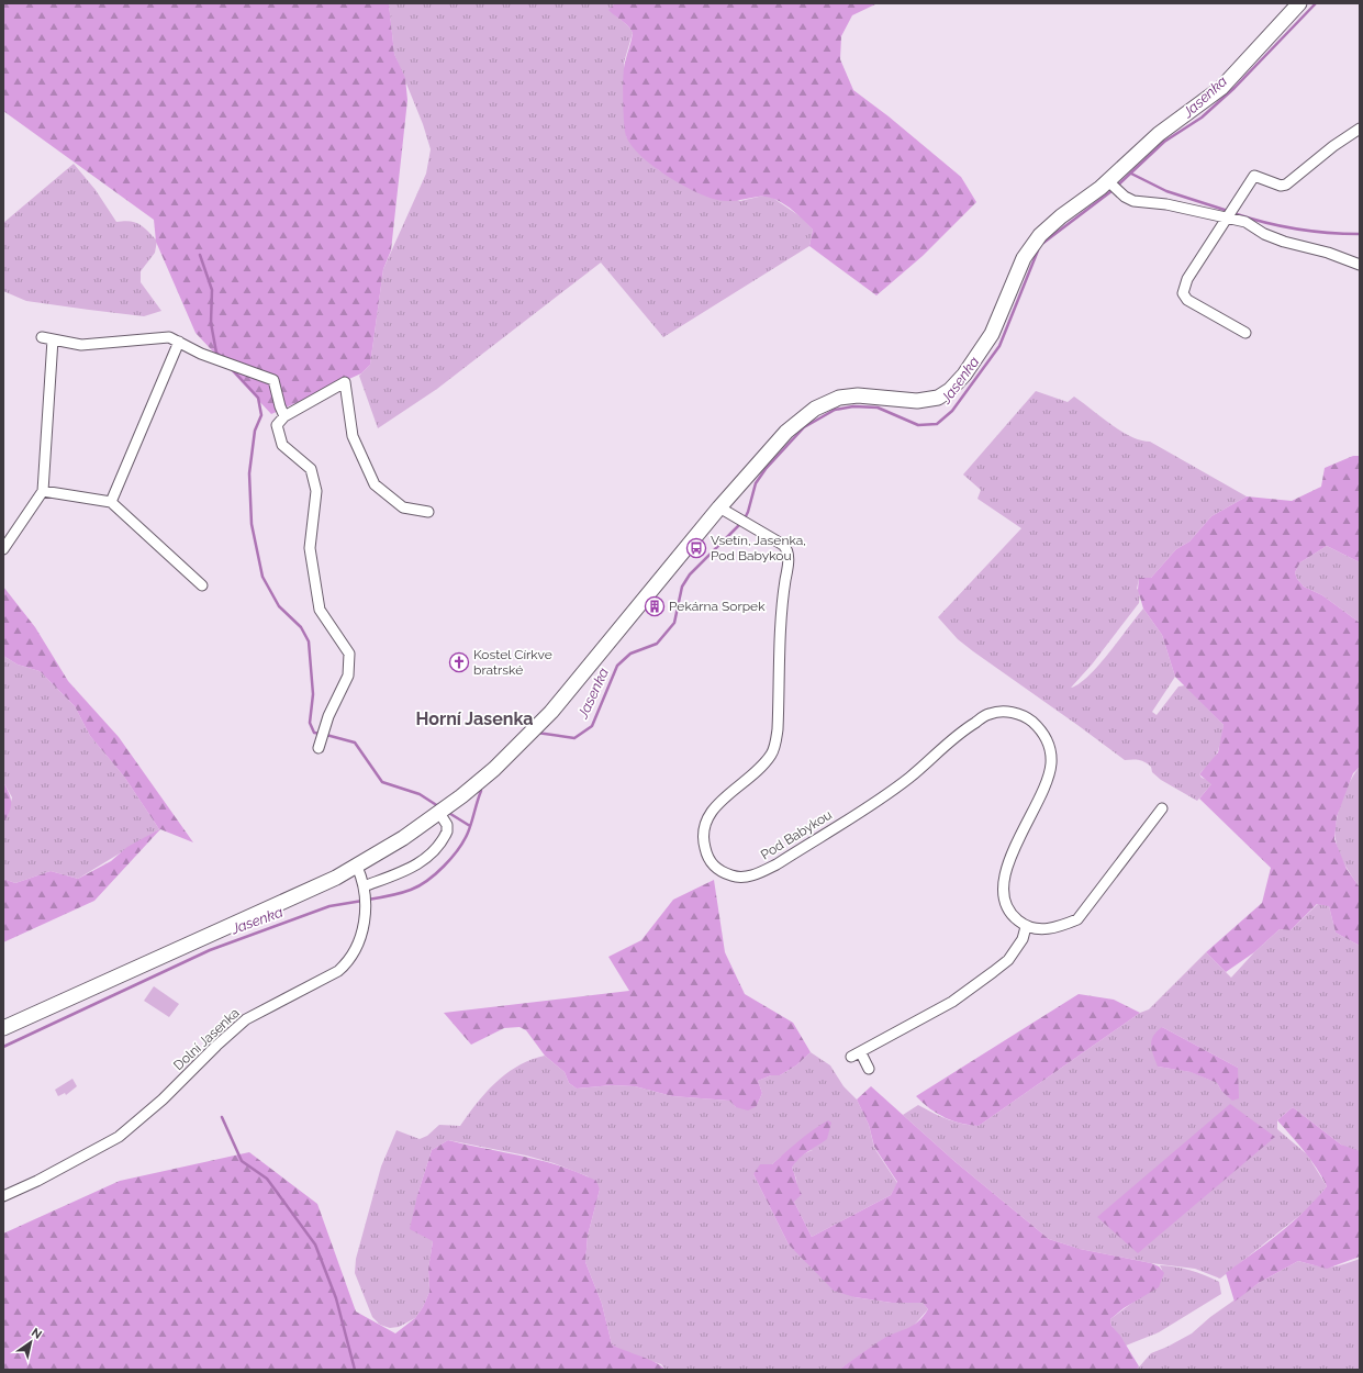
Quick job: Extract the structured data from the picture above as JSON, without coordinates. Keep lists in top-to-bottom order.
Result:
{
  "streets": {
    "street": ["Pod Babykou", "Dolní Jasenka"]
  },
  "districts": ["Horní Jasenka"],
  "water": ["Jasenka"],
  "places": {
    "bus stop": ["Vsetín, Jasenka, Pod Babykou"],
    "building": ["Pekárna Sorpek"],
    "church": ["Kostel Církve bratrské"]
  },
  "north": "top right"
}
